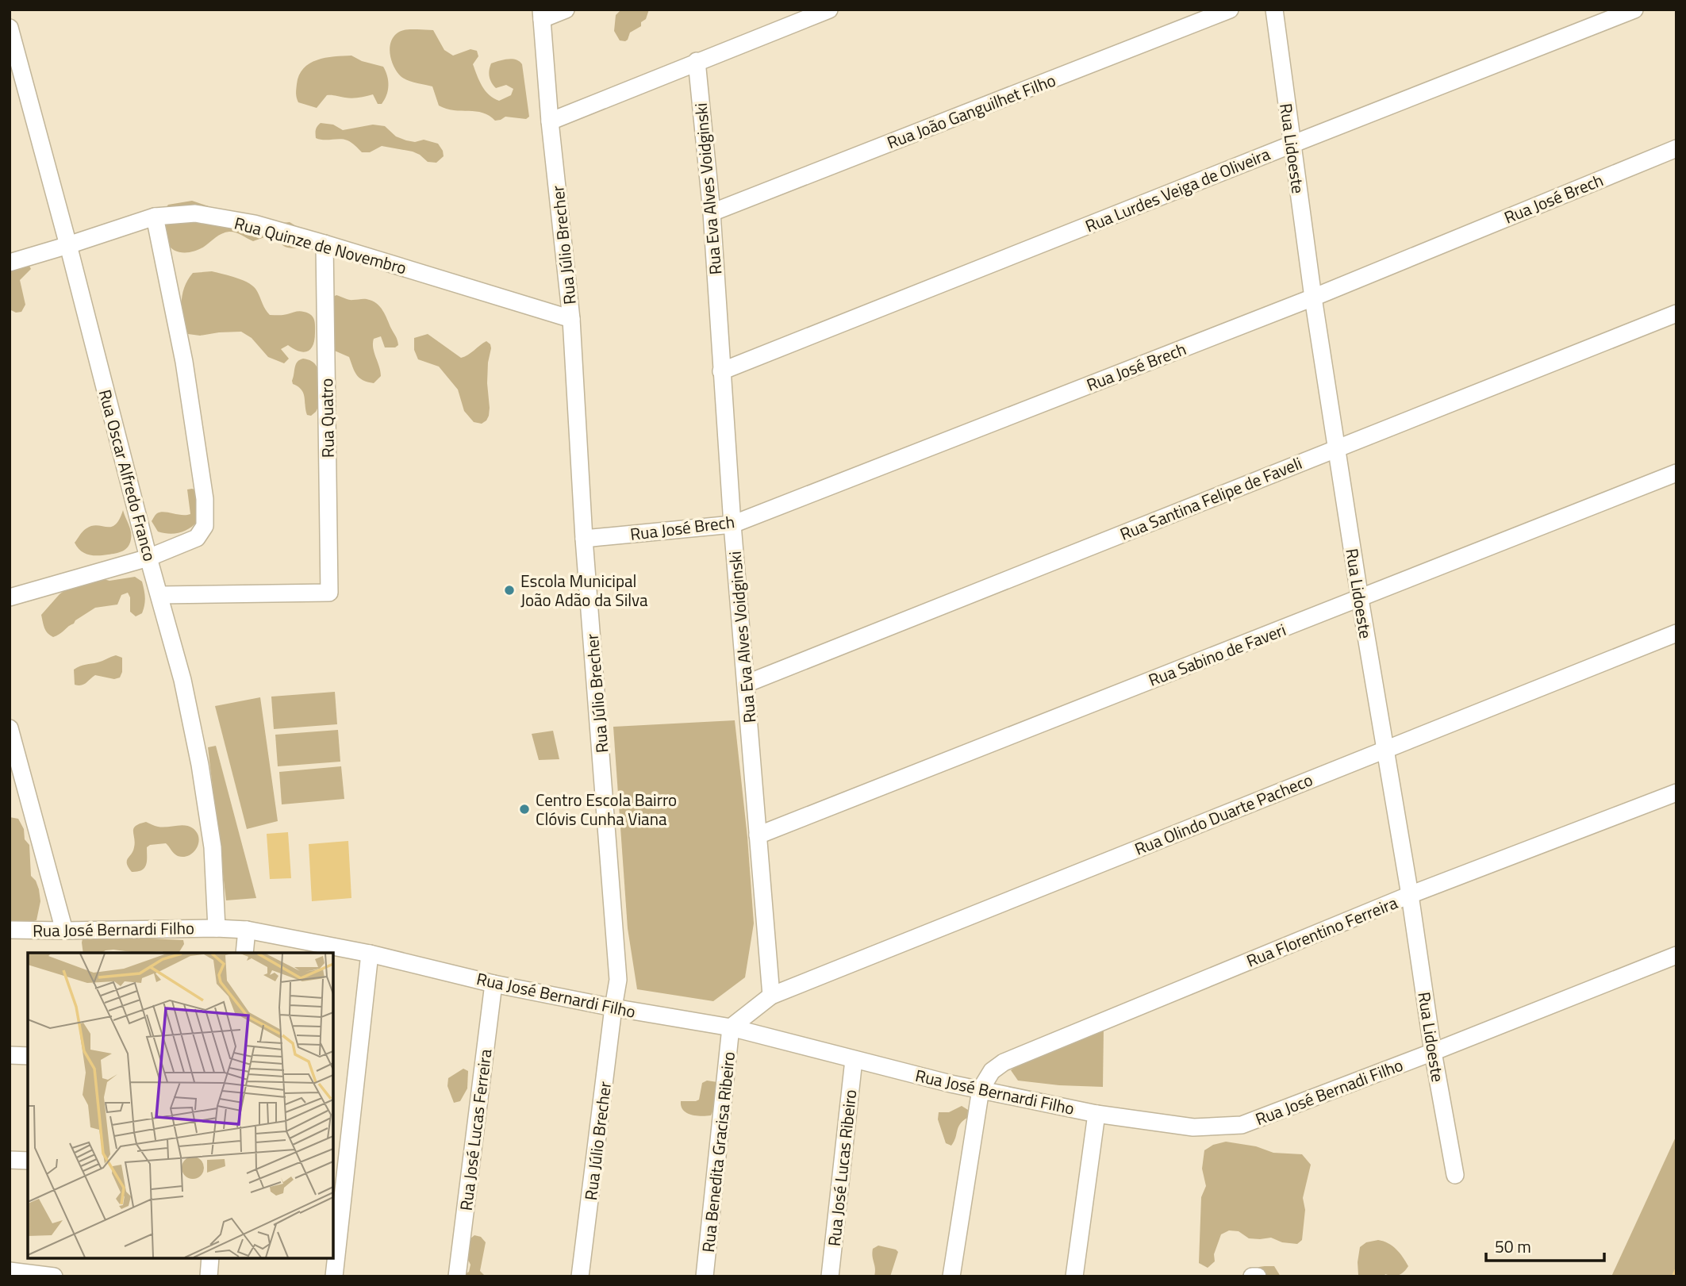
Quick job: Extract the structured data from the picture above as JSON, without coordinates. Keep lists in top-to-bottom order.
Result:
{
  "streets": {
    "street": [
      "Rua João Ganguilhet Filho",
      "Rua Lidoeste",
      "Rua Eva Alves Voidginski",
      "Rua Lurdes Veiga de Oliveira",
      "Rua José Brech",
      "Rua Quinze de Novembro",
      "Rua Júlio Brecher",
      "Rua Quatro",
      "Rua Oscar Alfredo Franco",
      "Rua Santina Felipe de Faveli",
      "Rua Sabino de Faveri",
      "Rua Olindo Duarte Pacheco",
      "Rua José Bernardi Filho",
      "Rua Florentino Ferreira",
      "Rua José Bernadi Filho",
      "Rua José Lucas Ferreira",
      "Rua Benedita Gracisa Ribeiro",
      "Rua José Lucas Ribeiro"
    ]
  },
  "crossings": [
    ["Rua João Ganguilhet Filho", "Rua Eva Alves Voidginski"],
    ["Rua Lidoeste", "Rua Lurdes Veiga de Oliveira"],
    ["Rua Lidoeste", "Rua José Brech"],
    ["Rua Lidoeste", "Rua Santina Felipe de Faveli"],
    ["Rua Lidoeste", "Rua Sabino de Faveri"],
    ["Rua Lidoeste", "Rua Olindo Duarte Pacheco"],
    ["Rua Lidoeste", "Rua Florentino Ferreira"],
    ["Rua Lidoeste", "Rua José Bernadi Filho"],
    ["Rua Eva Alves Voidginski", "Rua Lurdes Veiga de Oliveira"],
    ["Rua Eva Alves Voidginski", "Rua José Brech"],
    ["Rua Eva Alves Voidginski", "Rua Santina Felipe de Faveli"],
    ["Rua Eva Alves Voidginski", "Rua Sabino de Faveri"],
    ["Rua Eva Alves Voidginski", "Rua Olindo Duarte Pacheco"],
    ["Rua José Brech", "Rua Júlio Brecher"],
    ["Rua Quinze de Novembro", "Rua Júlio Brecher"],
    ["Rua Quinze de Novembro", "Rua Quatro"],
    ["Rua Quinze de Novembro", "Rua Oscar Alfredo Franco"],
    ["Rua Júlio Brecher", "Rua José Bernardi Filho"],
    ["Rua Quatro", "Rua Oscar Alfredo Franco"],
    ["Rua Oscar Alfredo Franco", "Rua José Bernardi Filho"],
    ["Rua José Bernardi Filho", "Rua Florentino Ferreira"],
    ["Rua José Bernardi Filho", "Rua José Bernadi Filho"],
    ["Rua José Bernardi Filho", "Rua José Lucas Ferreira"],
    ["Rua José Bernardi Filho", "Rua Benedita Gracisa Ribeiro"],
    ["Rua José Bernardi Filho", "Rua José Lucas Ribeiro"]
  ],
  "places": ["Escola Municipal João Adão da Silva", "Centro Escola Bairro Clóvis Cunha Viana"],
  "scale_bar": "50 m"
}
